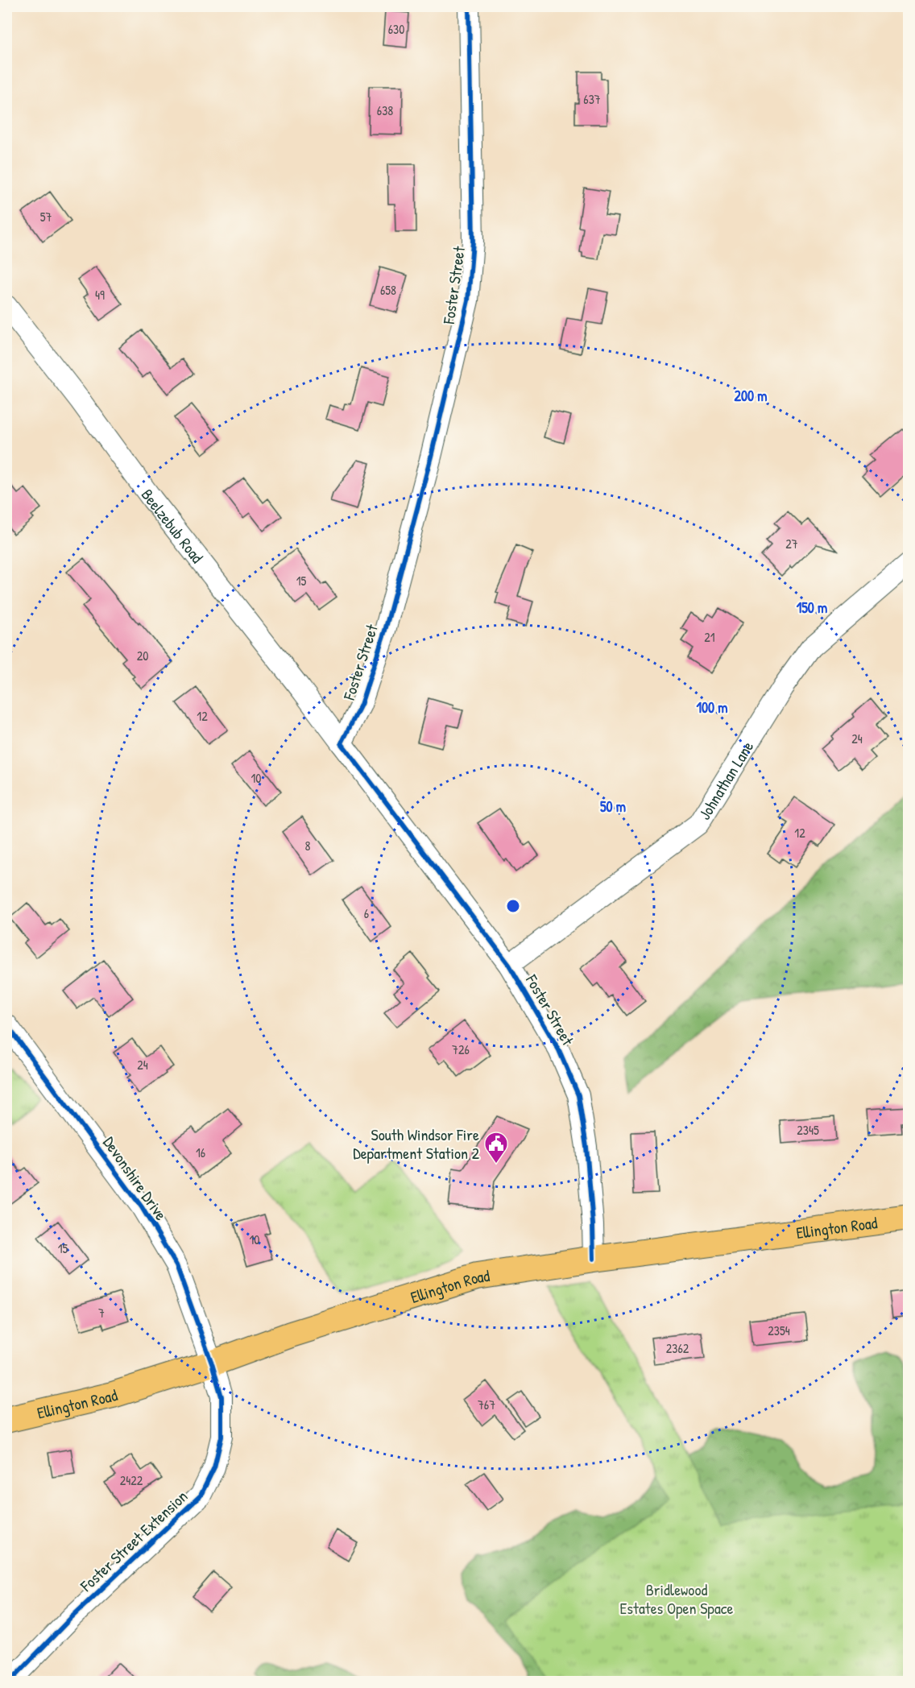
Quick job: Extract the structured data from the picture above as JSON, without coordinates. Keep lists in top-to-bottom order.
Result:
{
  "streets": {
    "main road": ["Ellington Road"],
    "street": [
      "Foster Street",
      "Beelzebub Road",
      "Johnathan Lane",
      "Devonshire Drive",
      "Foster Street Extension"
    ]
  },
  "crossings": [
    ["Foster Street", "Beelzebub Road"],
    ["Foster Street", "Johnathan Lane"],
    ["Foster Street", "Ellington Road"],
    ["Devonshire Drive", "Ellington Road"],
    ["Devonshire Drive", "Foster Street Extension"],
    ["Ellington Road", "Foster Street Extension"]
  ],
  "parks": ["Bridlewood Estates Open Space"],
  "places": {
    "public building": ["South Windsor Fire Department Station 2"]
  },
  "house_numbers": [
    "630",
    "637",
    "638",
    "57",
    "658",
    "49",
    "27",
    "15",
    "21",
    "20",
    "12",
    "24",
    "10",
    "12",
    "8",
    "6",
    "726",
    "24",
    "2345",
    "16",
    "10",
    "15",
    "7",
    "2354",
    "2362",
    "767",
    "2422"
  ],
  "rings": [
    "200 m",
    "150 m",
    "100 m",
    "50 m"
  ]
}
